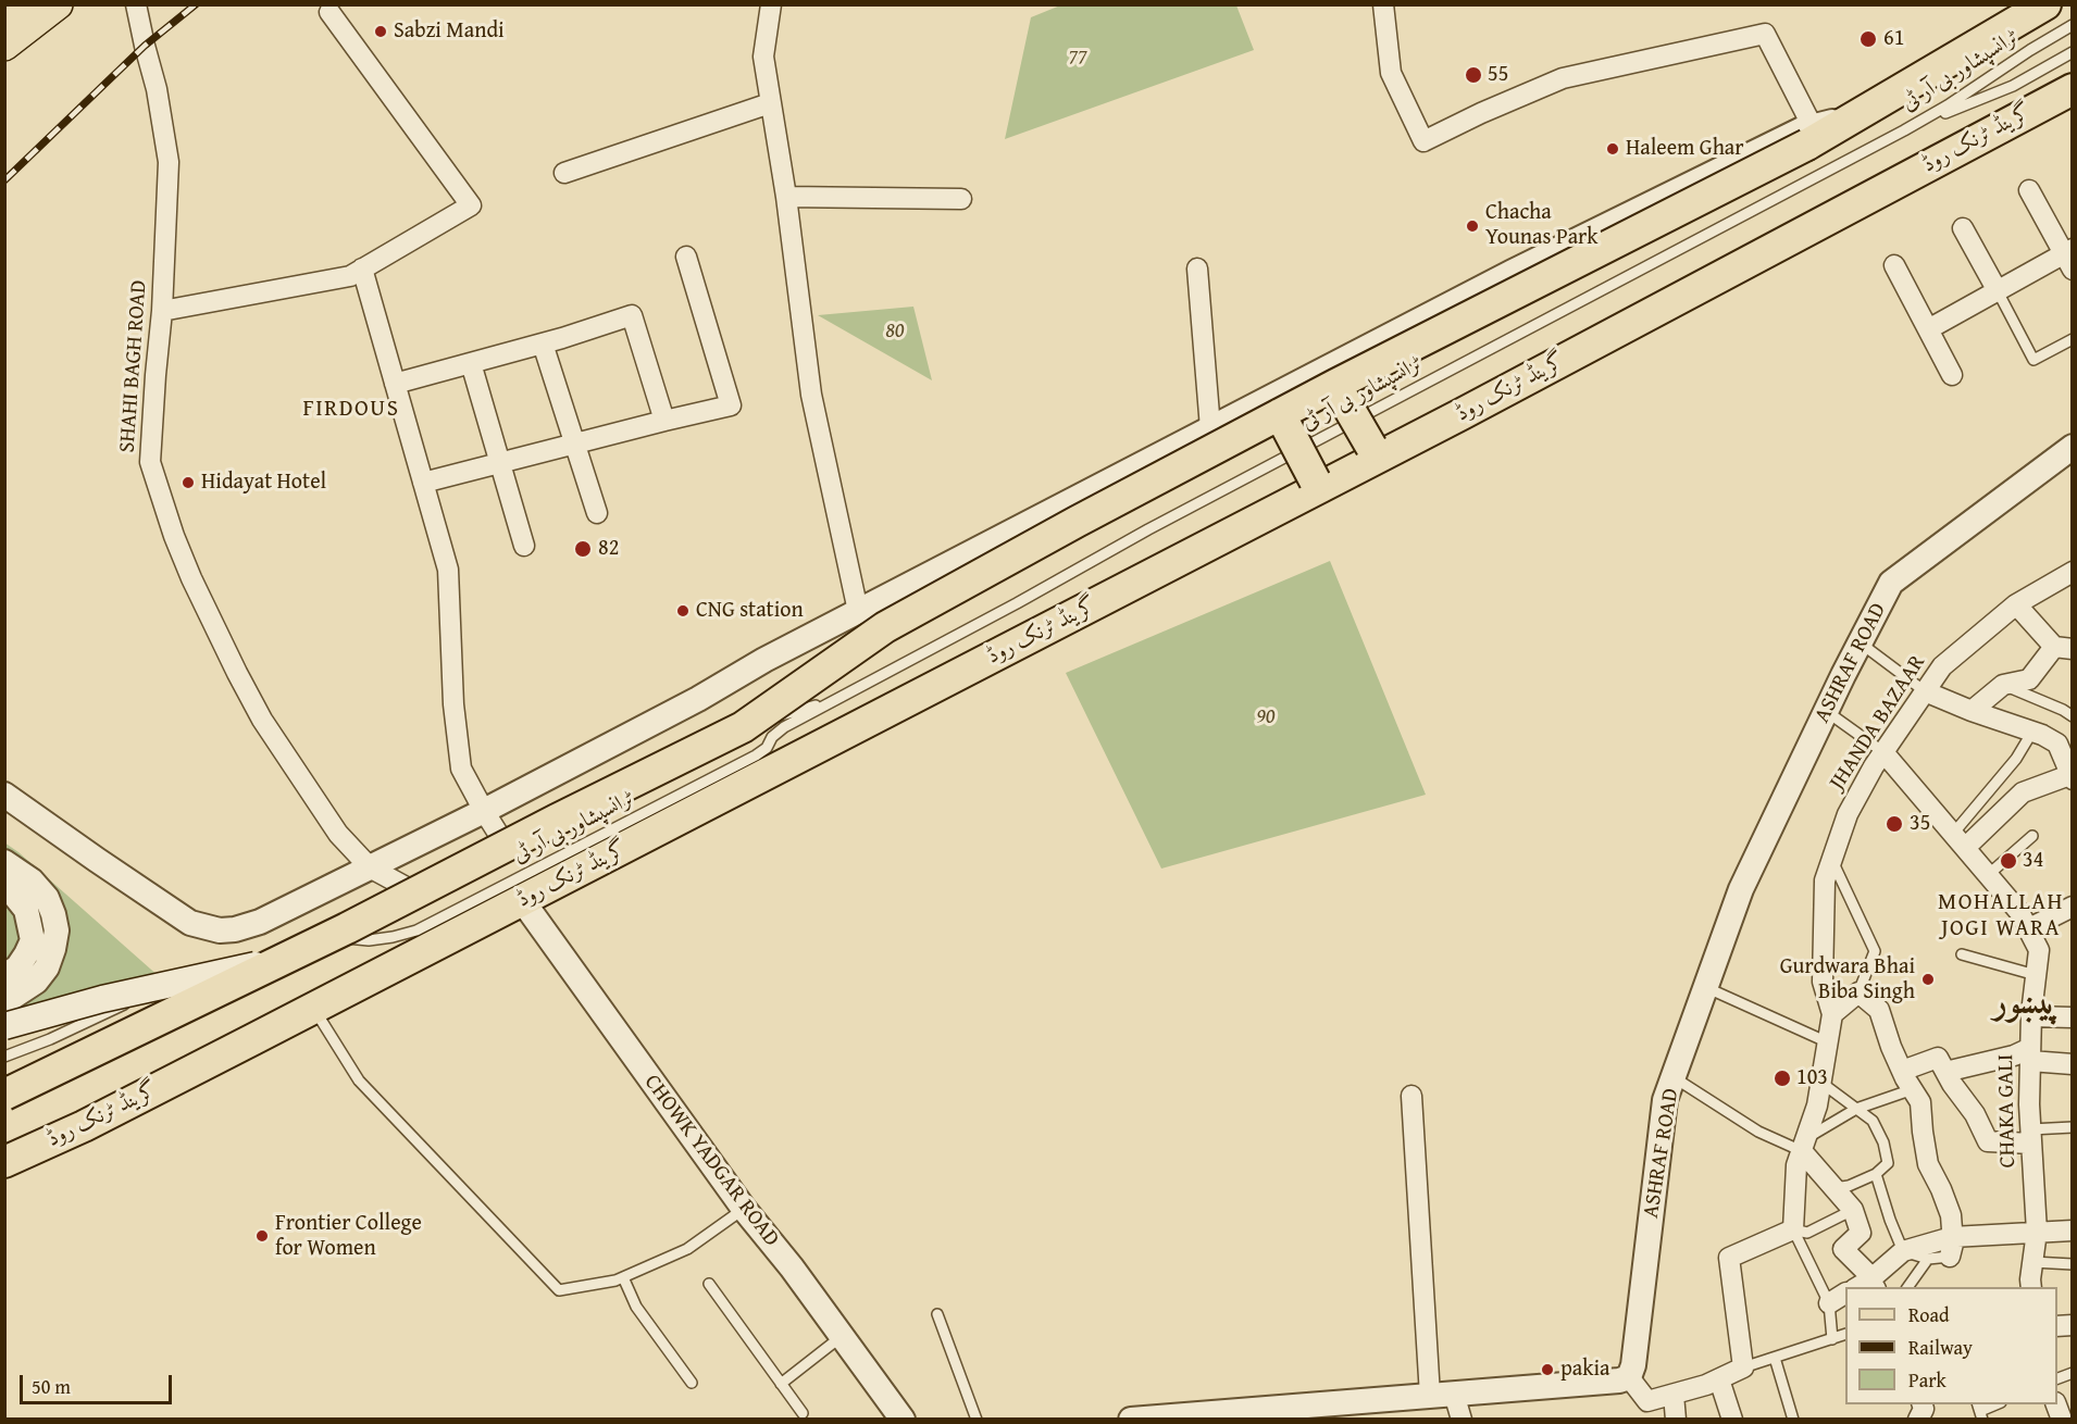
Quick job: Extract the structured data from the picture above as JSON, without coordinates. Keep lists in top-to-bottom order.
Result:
{
  "streets": {
    "highway": ["گرینڈ ٹرنک روڈ"],
    "street": [
      "SHAHI BAGH ROAD",
      "ASHRAF ROAD",
      "JHANDA BAZAAR",
      "CHAKA GALI",
      "CHOWK YADGAR ROAD"
    ],
    "lane": ["ٹرانسپشاور بی آر ٹی"]
  },
  "crossings": [
    ["ٹرانسپشاور بی آر ٹی", "SHAHI BAGH ROAD"],
    ["گرینڈ ٹرنک روڈ", "CHOWK YADGAR ROAD"],
    ["JHANDA BAZAAR", "CHAKA GALI"]
  ],
  "districts": ["FIRDOUS", "MOHALLAH JOGI WARA", "پيښور"],
  "parks": ["77", "80", "90"],
  "places": [
    "Sabzi Mandi",
    "61",
    "55",
    "Haleem Ghar",
    "Chacha Younas Park",
    "Hidayat Hotel",
    "82",
    "CNG station",
    "35",
    "34",
    "Gurdwara Bhai Biba Singh",
    "103",
    "Frontier College for Women",
    "pakia"
  ],
  "legend": ["Road", "Railway", "Park"],
  "scale_bar": "50 m"
}
